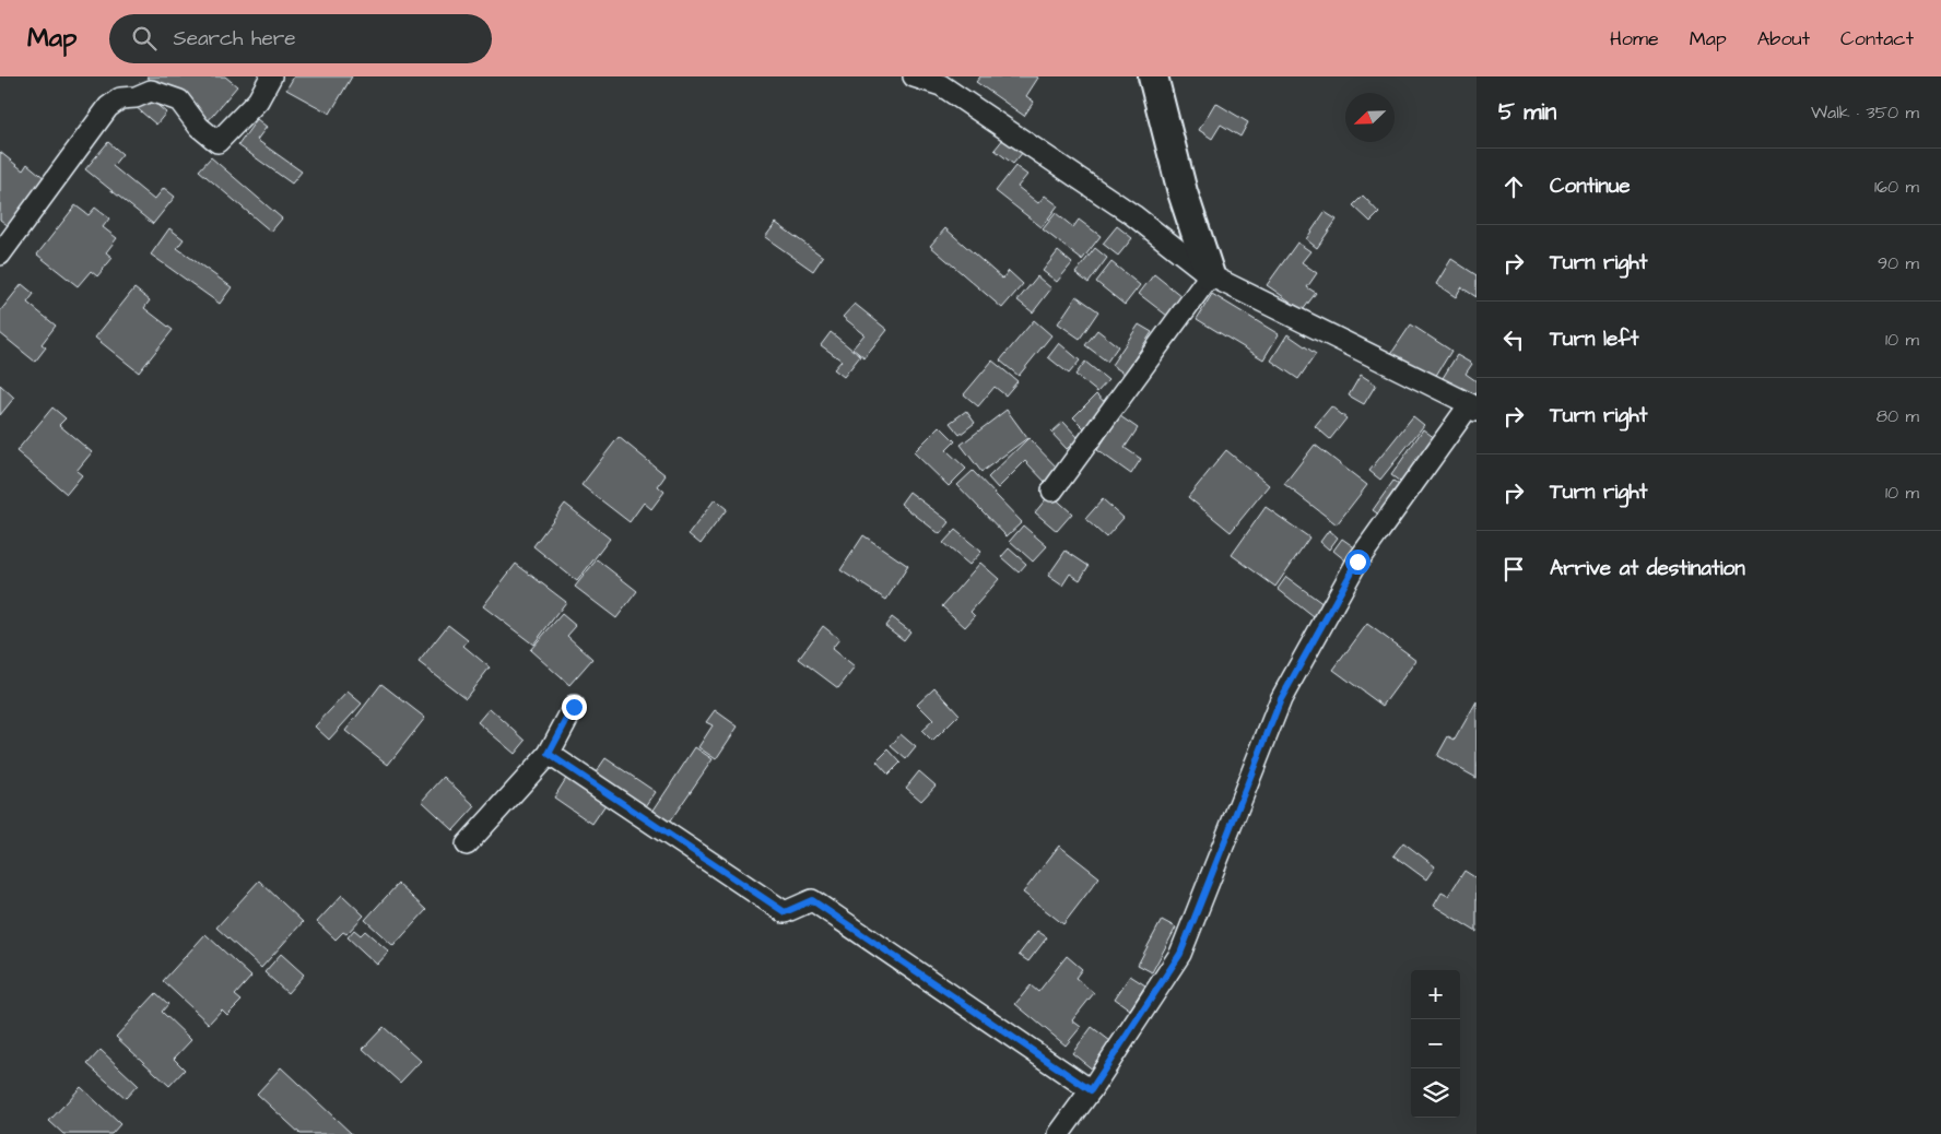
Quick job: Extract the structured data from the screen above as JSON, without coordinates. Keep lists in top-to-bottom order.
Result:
{
  "north": "bottom left",
  "page": {
    "header": "Map",
    "search": "Search here",
    "nav": [
      "Home",
      "Map",
      "About",
      "Contact"
    ],
    "heading": ["5 min", "Walk · 350 m"],
    "list": [
      ["Continue", "160 m"],
      ["Turn right", "90 m"],
      ["Turn left", "10 m"],
      ["Turn right", "80 m"],
      ["Turn right", "10 m"],
      "Arrive at destination"
    ],
    "map_buttons": ["+", "−"]
  }
}
